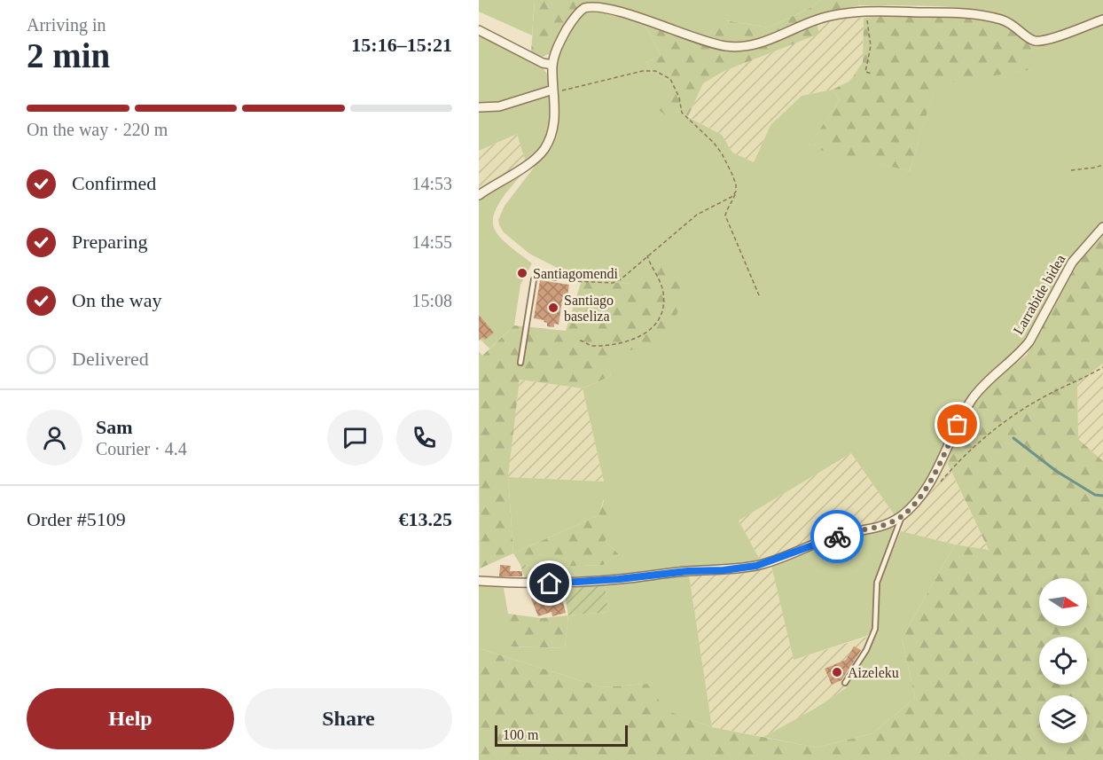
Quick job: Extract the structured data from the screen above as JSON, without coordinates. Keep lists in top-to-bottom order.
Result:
{
  "streets": {
    "street": ["Larrabide bidea"]
  },
  "places": ["Santiagomendi", "Santiago baseliza", "Aizeleku"],
  "scale_bar": "100 m",
  "north": "right",
  "page": {
    "heading": ["2 min", "Arriving in", "15:16–15:21"],
    "panel": [
      "Sam",
      "Courier · 4.4",
      "Order #5109",
      "€13.25"
    ],
    "bar": "On the way · 220 m",
    "list": [
      ["Confirmed", "14:53"],
      ["Preparing", "14:55"],
      ["On the way", "15:08"],
      "Delivered"
    ],
    "buttons": ["Help", "Share"],
    "scale": "100 m"
  }
}
